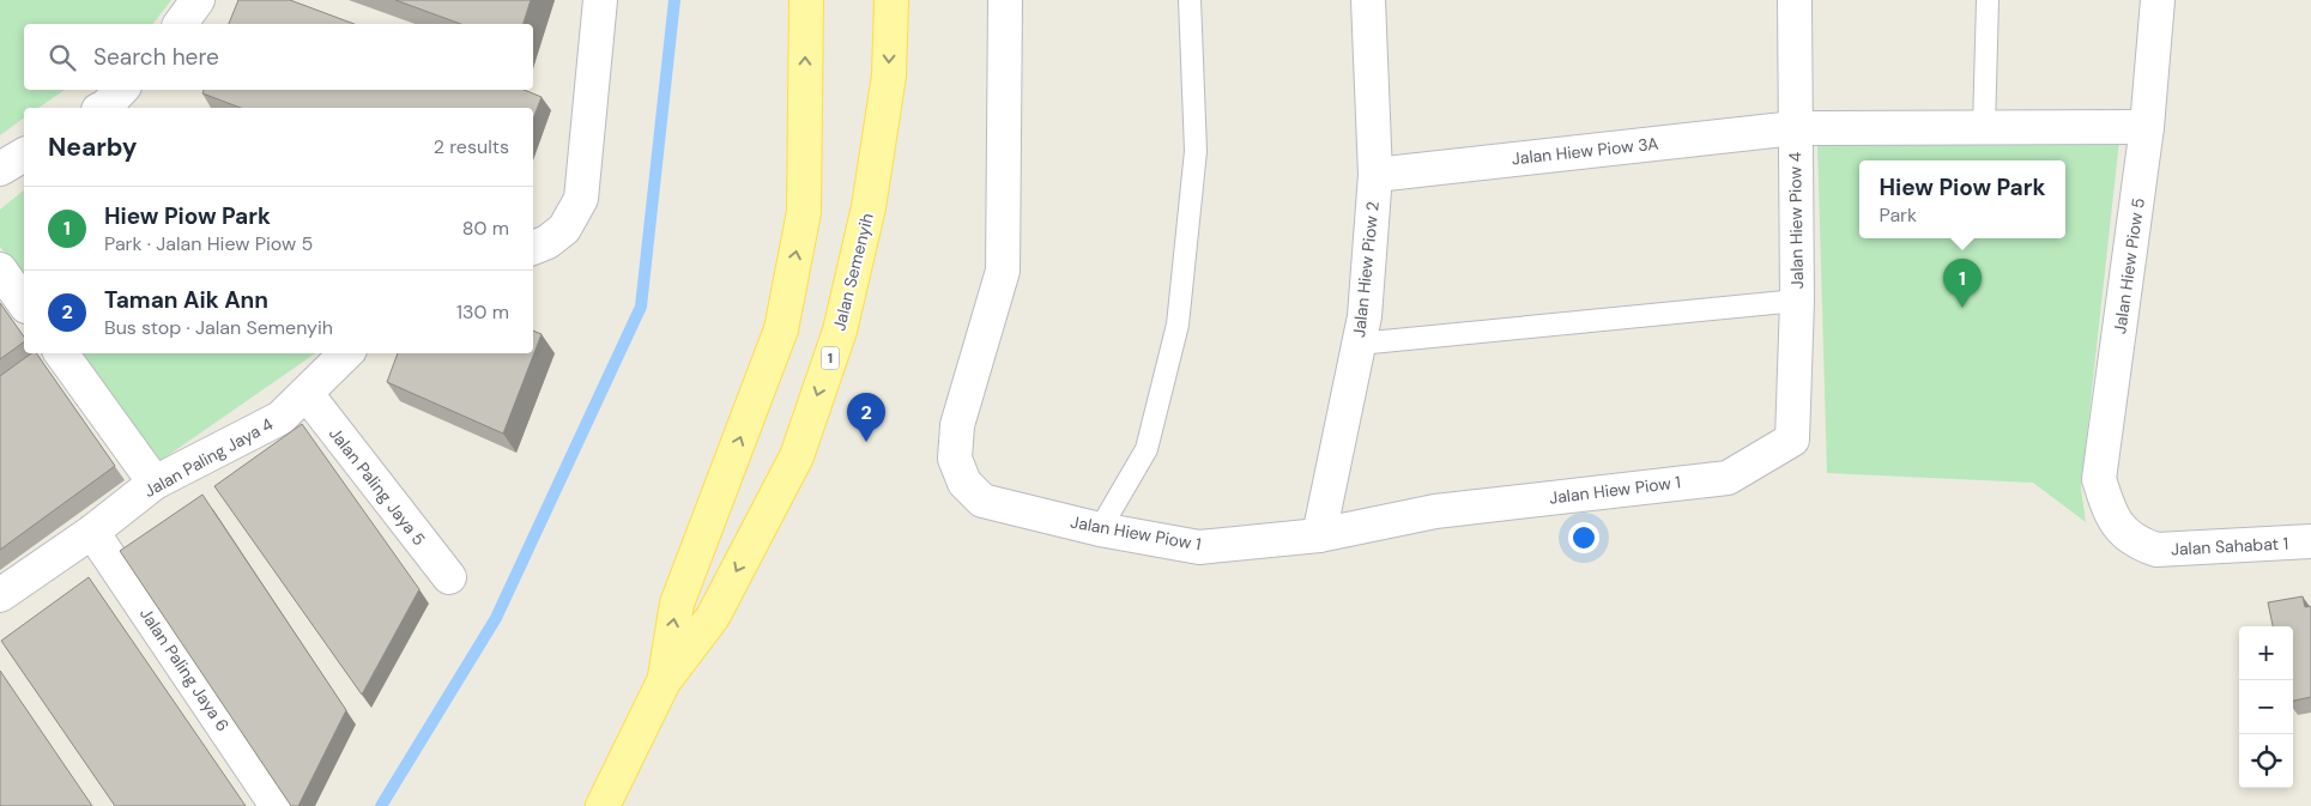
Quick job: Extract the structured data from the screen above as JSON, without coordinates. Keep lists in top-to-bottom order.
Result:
{
  "streets": {
    "main road": ["Jalan Semenyih", "1"],
    "street": [
      "Jalan Hiew Piow 3A",
      "Jalan Hiew Piow 4",
      "Jalan Hiew Piow 5",
      "Jalan Hiew Piow 2",
      "Jalan Paling Jaya 4",
      "Jalan Paling Jaya 5",
      "Jalan Hiew Piow 1",
      "Jalan Sahabat 1",
      "Jalan Paling Jaya 6"
    ]
  },
  "crossings": [
    ["Jalan Hiew Piow 3A", "Jalan Hiew Piow 4"],
    ["Jalan Hiew Piow 3A", "Jalan Hiew Piow 5"],
    ["Jalan Hiew Piow 3A", "Jalan Hiew Piow 2"],
    ["Jalan Hiew Piow 4", "Jalan Hiew Piow 1"],
    ["Jalan Hiew Piow 5", "Jalan Sahabat 1"],
    ["Jalan Hiew Piow 2", "Jalan Hiew Piow 1"],
    ["Jalan Paling Jaya 4", "Jalan Paling Jaya 5"],
    ["Jalan Paling Jaya 4", "Jalan Paling Jaya 6"]
  ],
  "page": {
    "search": "Search here",
    "heading": ["Nearby", "2 results"],
    "popup": ["Hiew Piow Park", "Park"],
    "list": [
      {
        "mark": "1",
        "name": "Hiew Piow Park",
        "note": "Park · Jalan Hiew Piow 5",
        "value": "80 m"
      },
      {
        "mark": "2",
        "name": "Taman Aik Ann",
        "note": "Bus stop · Jalan Semenyih",
        "value": "130 m"
      }
    ],
    "pins": ["1", "2"],
    "map_buttons": ["+", "−"]
  }
}
